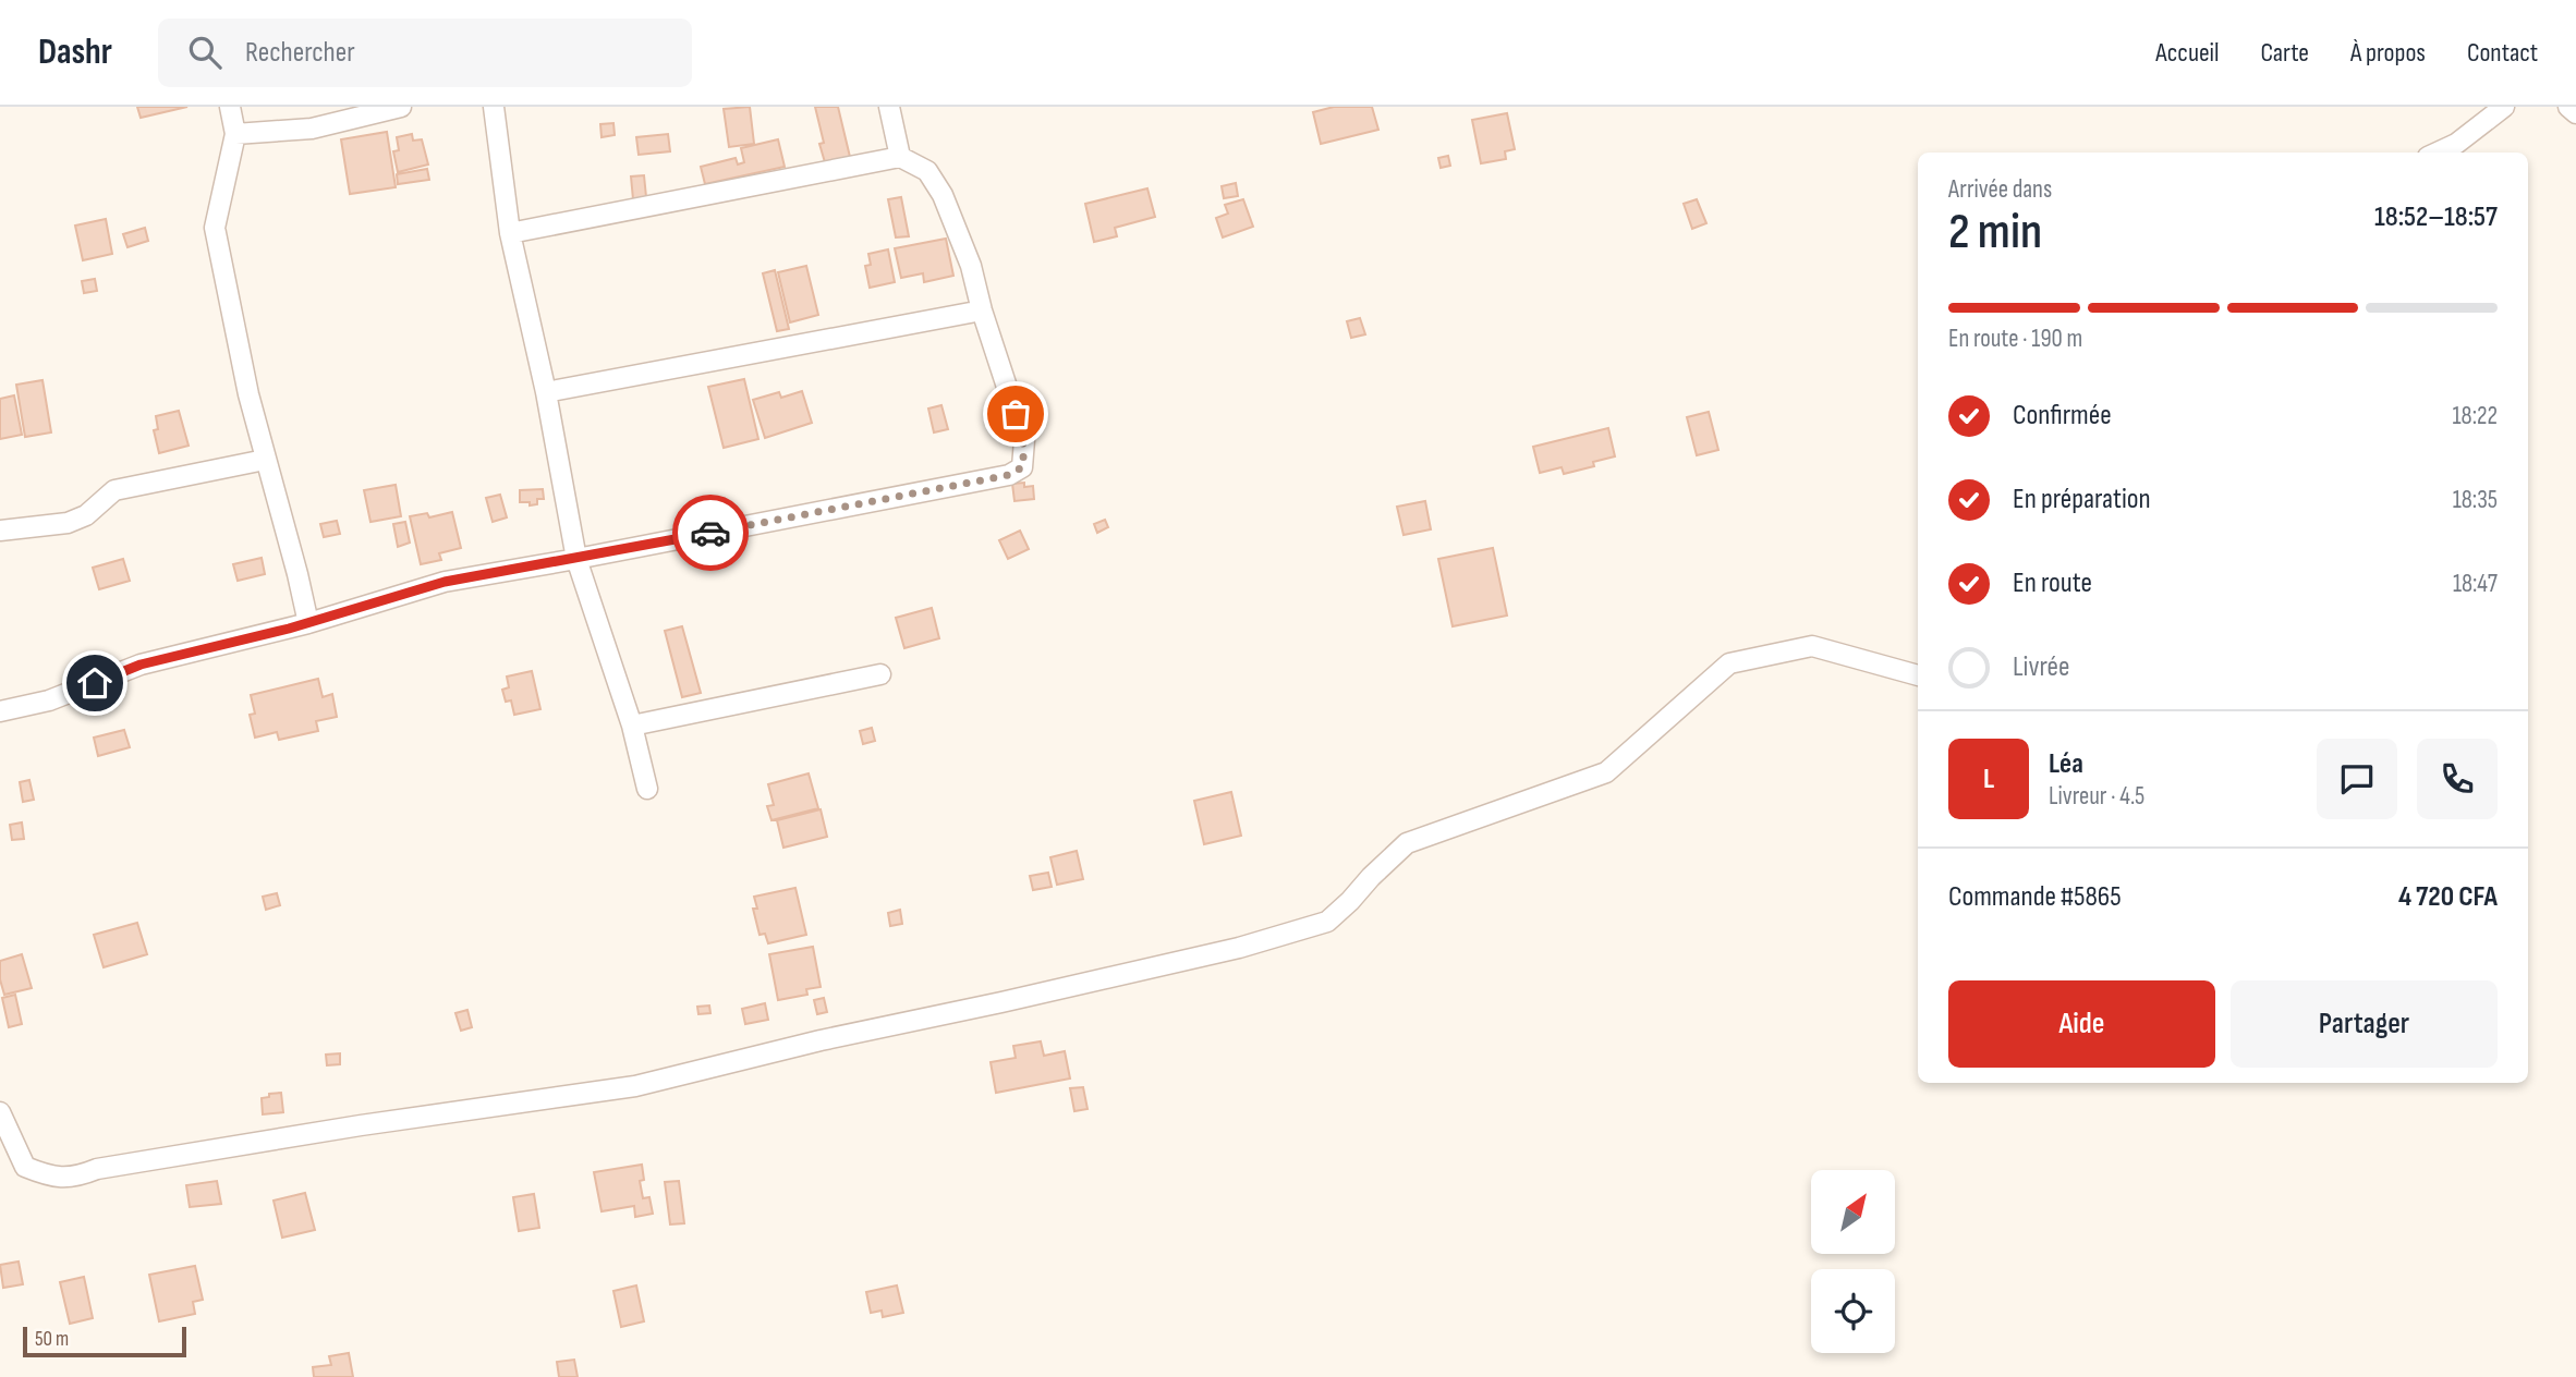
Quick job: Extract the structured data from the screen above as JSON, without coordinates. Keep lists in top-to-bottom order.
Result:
{
  "scale_bar": "50 m",
  "north": "top right",
  "page": {
    "header": "Dashr",
    "search": "Rechercher",
    "nav": [
      "Accueil",
      "Carte",
      "À propos",
      "Contact"
    ],
    "heading": ["2 min", "Arrivée dans", "18:52–18:57"],
    "panel": [
      "Léa",
      "Livreur · 4.5",
      "Commande #5865",
      "4 720 CFA"
    ],
    "bar": "En route · 190 m",
    "list": [
      ["Confirmée", "18:22"],
      ["En préparation", "18:35"],
      ["En route", "18:47"],
      "Livrée"
    ],
    "round": "L",
    "buttons": ["Aide", "Partager"],
    "scale": "50 m"
  }
}
